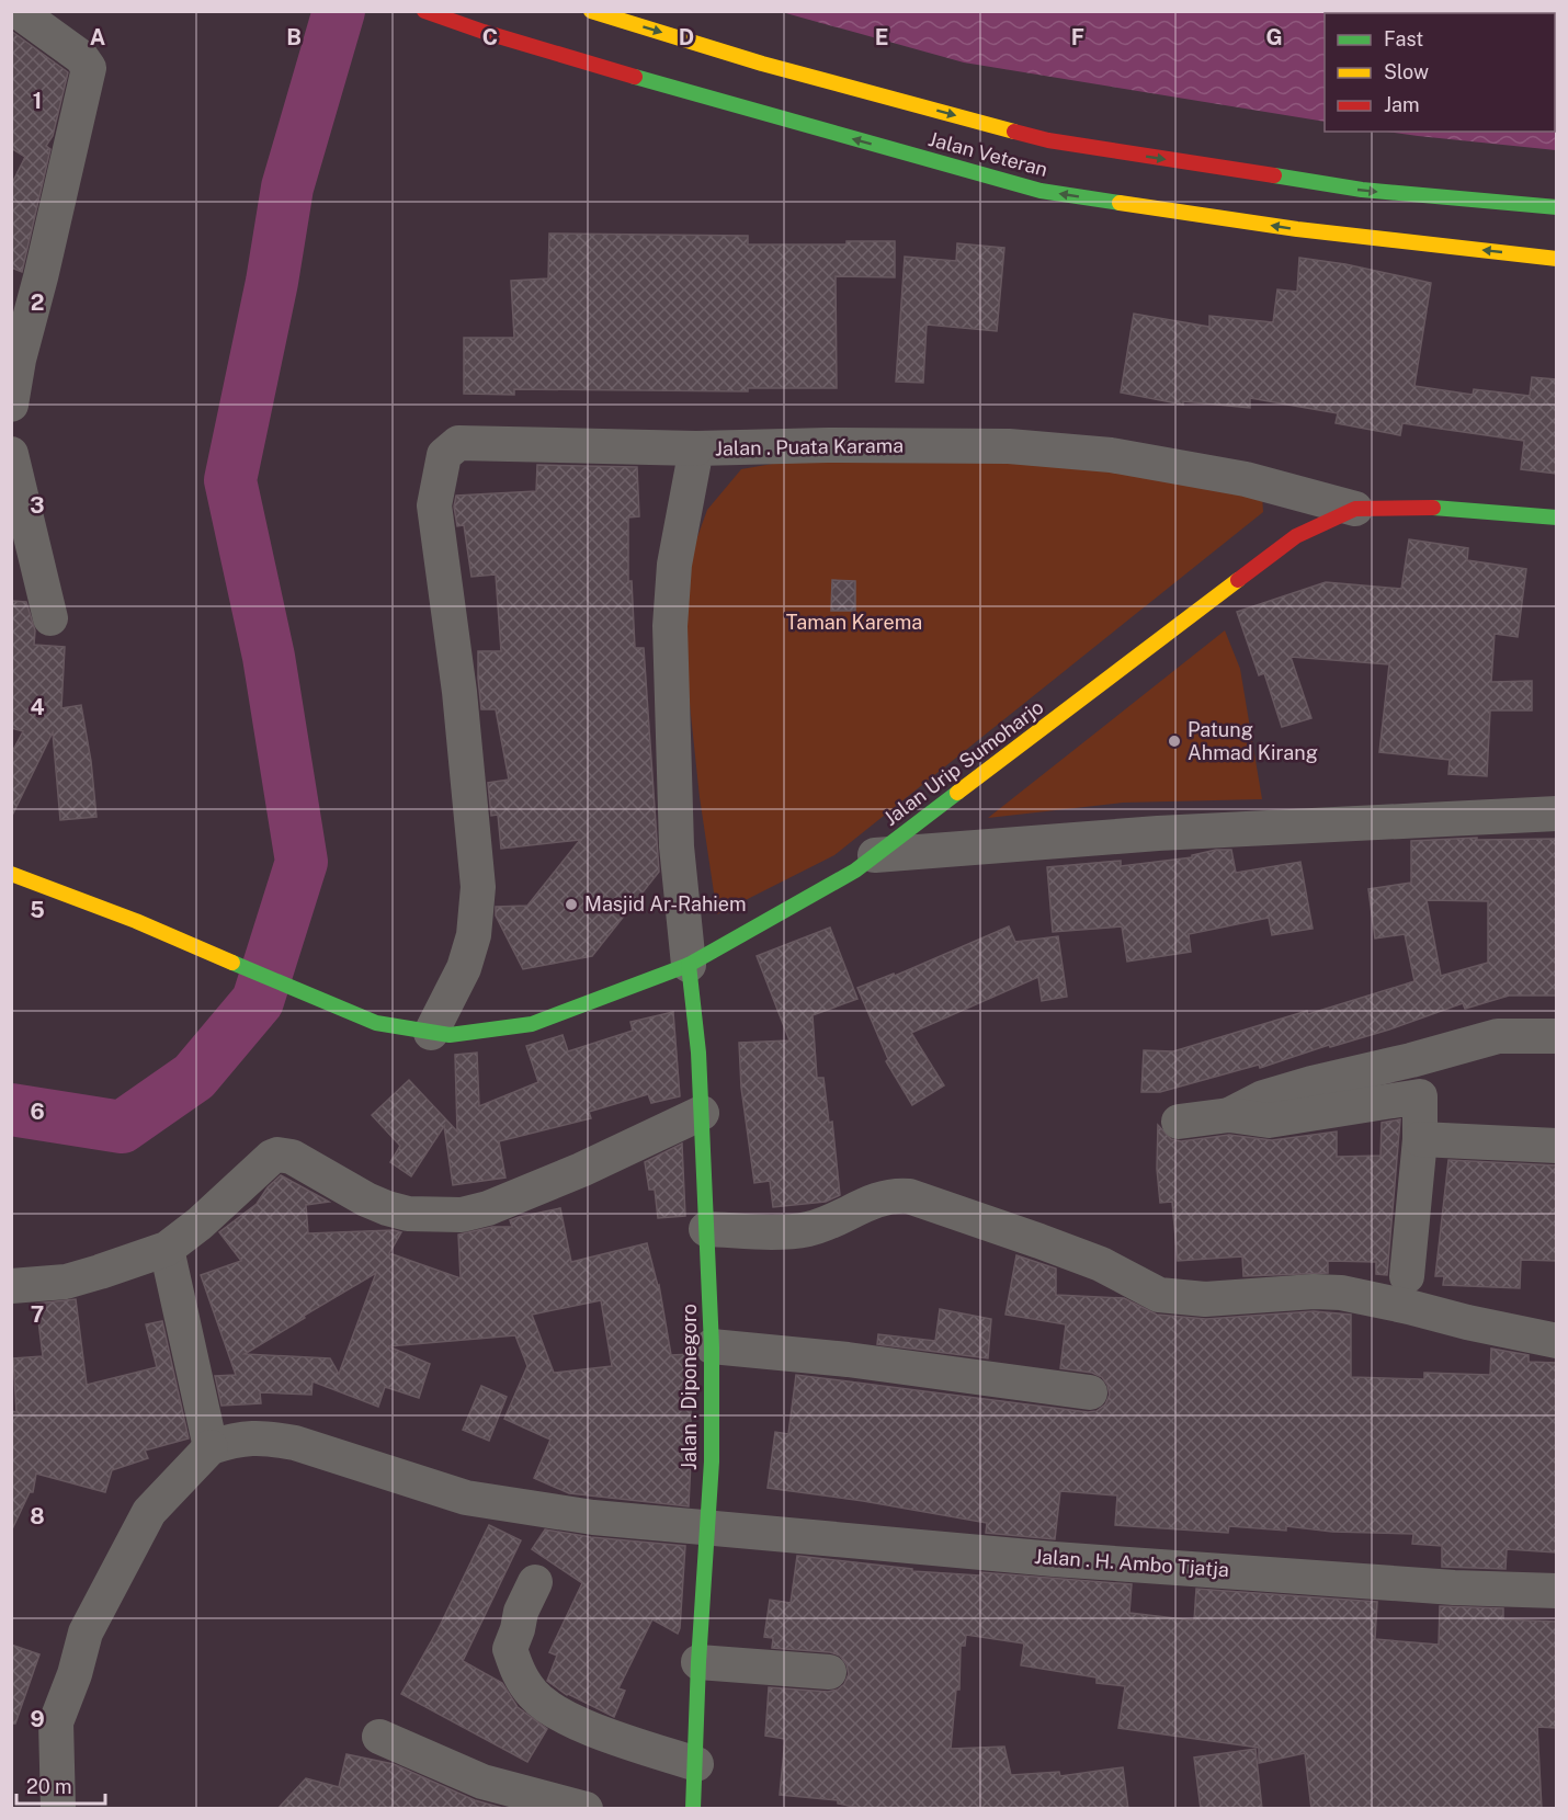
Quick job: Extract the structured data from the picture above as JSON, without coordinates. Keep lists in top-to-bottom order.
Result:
{
  "streets": {
    "main road": ["Jalan Veteran", "Jalan Urip Sumoharjo", "Jalan . Diponegoro"],
    "street": ["Jalan . Puata Karama", "Jalan . H. Ambo Tjatja"]
  },
  "crossings": [
    ["Jalan . Puata Karama", "Jalan Urip Sumoharjo"],
    ["Jalan . Puata Karama", "Jalan . Diponegoro"],
    ["Jalan Urip Sumoharjo", "Jalan . Diponegoro"],
    ["Jalan . Diponegoro", "Jalan . H. Ambo Tjatja"]
  ],
  "parks": ["Taman Karema"],
  "places": ["Patung Ahmad Kirang", "Masjid Ar-Rahiem"],
  "legend": ["Fast", "Slow", "Jam"],
  "scale_bar": "20 m",
  "grid": {
    "columns": [
      "A",
      "B",
      "C",
      "D",
      "E",
      "F",
      "G"
    ],
    "rows": [
      "1",
      "2",
      "3",
      "4",
      "5",
      "6",
      "7",
      "8",
      "9"
    ]
  }
}
